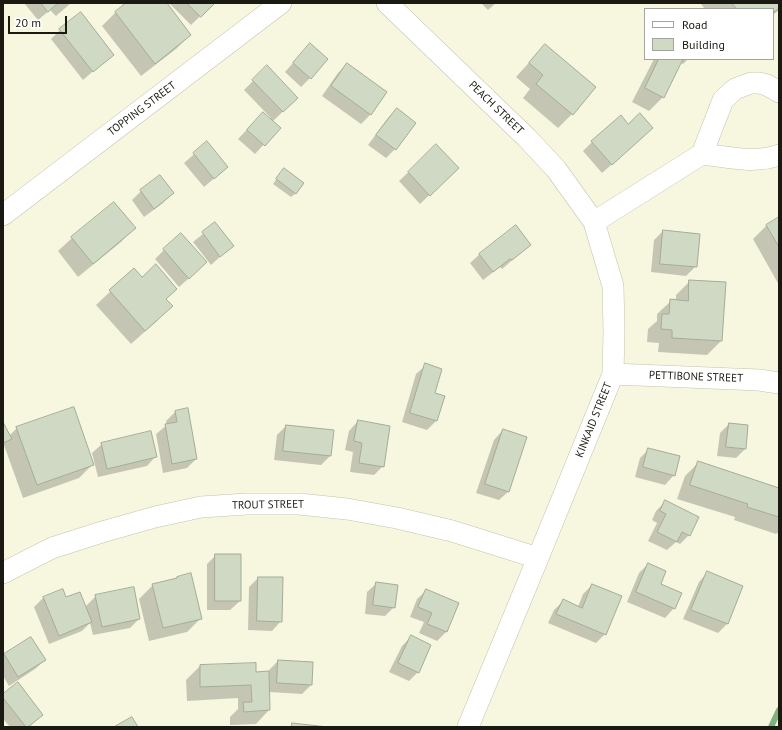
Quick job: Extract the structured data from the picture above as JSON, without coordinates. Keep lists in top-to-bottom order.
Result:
{
  "streets": {
    "street": [
      "PEACH STREET",
      "TOPPING STREET",
      "PETTIBONE STREET",
      "KINKAID STREET",
      "TROUT STREET"
    ]
  },
  "crossings": [
    ["PEACH STREET", "KINKAID STREET"],
    ["PETTIBONE STREET", "KINKAID STREET"],
    ["KINKAID STREET", "TROUT STREET"]
  ],
  "legend": ["Road", "Building"],
  "scale_bar": "20 m"
}
